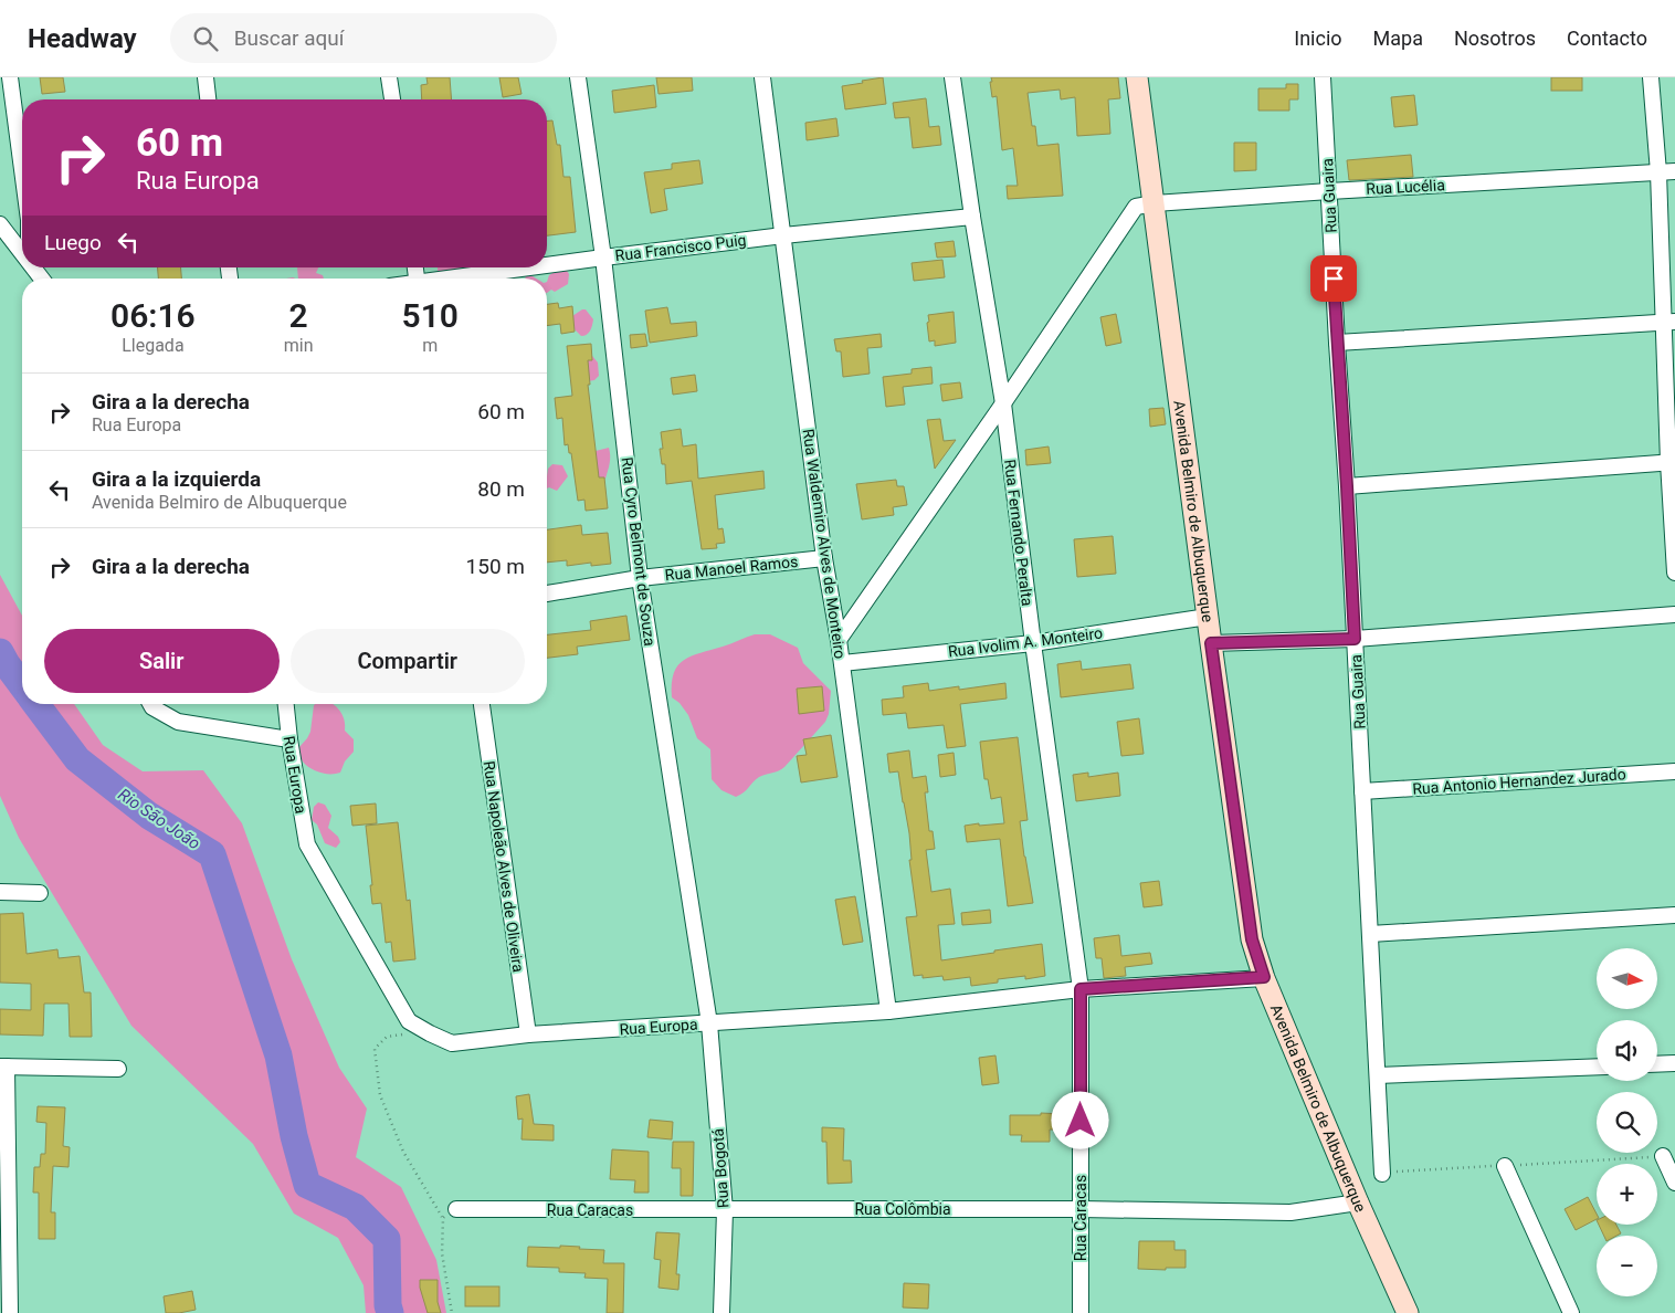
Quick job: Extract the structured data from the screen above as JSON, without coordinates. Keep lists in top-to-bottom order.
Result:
{
  "streets": {
    "main road": ["Avenida Belmiro de Albuquerque"],
    "street": [
      "Rua Lucélia",
      "Rua Guaira",
      "Rua Francisco Puig",
      "Rua Fernando Peralta",
      "Rua Waldemiro Alves de Monteiro",
      "Rua Cyro Belmont de Souza",
      "Rua Manoel Ramos",
      "Rua Ivolim A. Monteiro",
      "Rua Europa",
      "Rua Antonio Hernandez Jurado",
      "Rua Napoleão Alves de Oliveira",
      "Rua Bogotá",
      "Rua Colômbia",
      "Rua Caracas"
    ]
  },
  "crossings": [
    ["Rua Lucélia", "Rua Guaira"],
    ["Rua Lucélia", "Avenida Belmiro de Albuquerque"],
    ["Rua Guaira", "Rua Antonio Hernandez Jurado"],
    ["Rua Francisco Puig", "Rua Fernando Peralta"],
    ["Rua Francisco Puig", "Rua Waldemiro Alves de Monteiro"],
    ["Rua Francisco Puig", "Rua Cyro Belmont de Souza"],
    ["Avenida Belmiro de Albuquerque", "Rua Ivolim A. Monteiro"],
    ["Avenida Belmiro de Albuquerque", "Rua Europa"],
    ["Avenida Belmiro de Albuquerque", "Rua Colômbia"],
    ["Rua Fernando Peralta", "Rua Ivolim A. Monteiro"],
    ["Rua Fernando Peralta", "Rua Europa"],
    ["Rua Fernando Peralta", "Rua Caracas"],
    ["Rua Waldemiro Alves de Monteiro", "Rua Manoel Ramos"],
    ["Rua Waldemiro Alves de Monteiro", "Rua Ivolim A. Monteiro"],
    ["Rua Waldemiro Alves de Monteiro", "Rua Europa"],
    ["Rua Cyro Belmont de Souza", "Rua Manoel Ramos"],
    ["Rua Cyro Belmont de Souza", "Rua Europa"],
    ["Rua Cyro Belmont de Souza", "Rua Bogotá"],
    ["Rua Europa", "Rua Napoleão Alves de Oliveira"],
    ["Rua Europa", "Rua Bogotá"],
    ["Rua Europa", "Rua Caracas"],
    ["Rua Bogotá", "Rua Colômbia"],
    ["Rua Bogotá", "Rua Caracas"],
    ["Rua Colômbia", "Rua Caracas"]
  ],
  "water": ["Rio São João"],
  "north": "right",
  "page": {
    "header": "Headway",
    "search": "Buscar aquí",
    "nav": [
      "Inicio",
      "Mapa",
      "Nosotros",
      "Contacto"
    ],
    "turn": ["60 m", "Rua Europa"],
    "then": "Luego",
    "eta": [
      "06:16",
      "Llegada",
      "2",
      "min",
      "510",
      "m"
    ],
    "list": [
      {
        "name": "Gira a la derecha",
        "note": "Rua Europa",
        "value": "60 m"
      },
      {
        "name": "Gira a la izquierda",
        "note": "Avenida Belmiro de Albuquerque",
        "value": "80 m"
      },
      {
        "name": "Gira a la derecha",
        "value": "150 m"
      }
    ],
    "buttons": ["Salir", "Compartir"],
    "map_buttons": ["+", "−"]
  }
}
